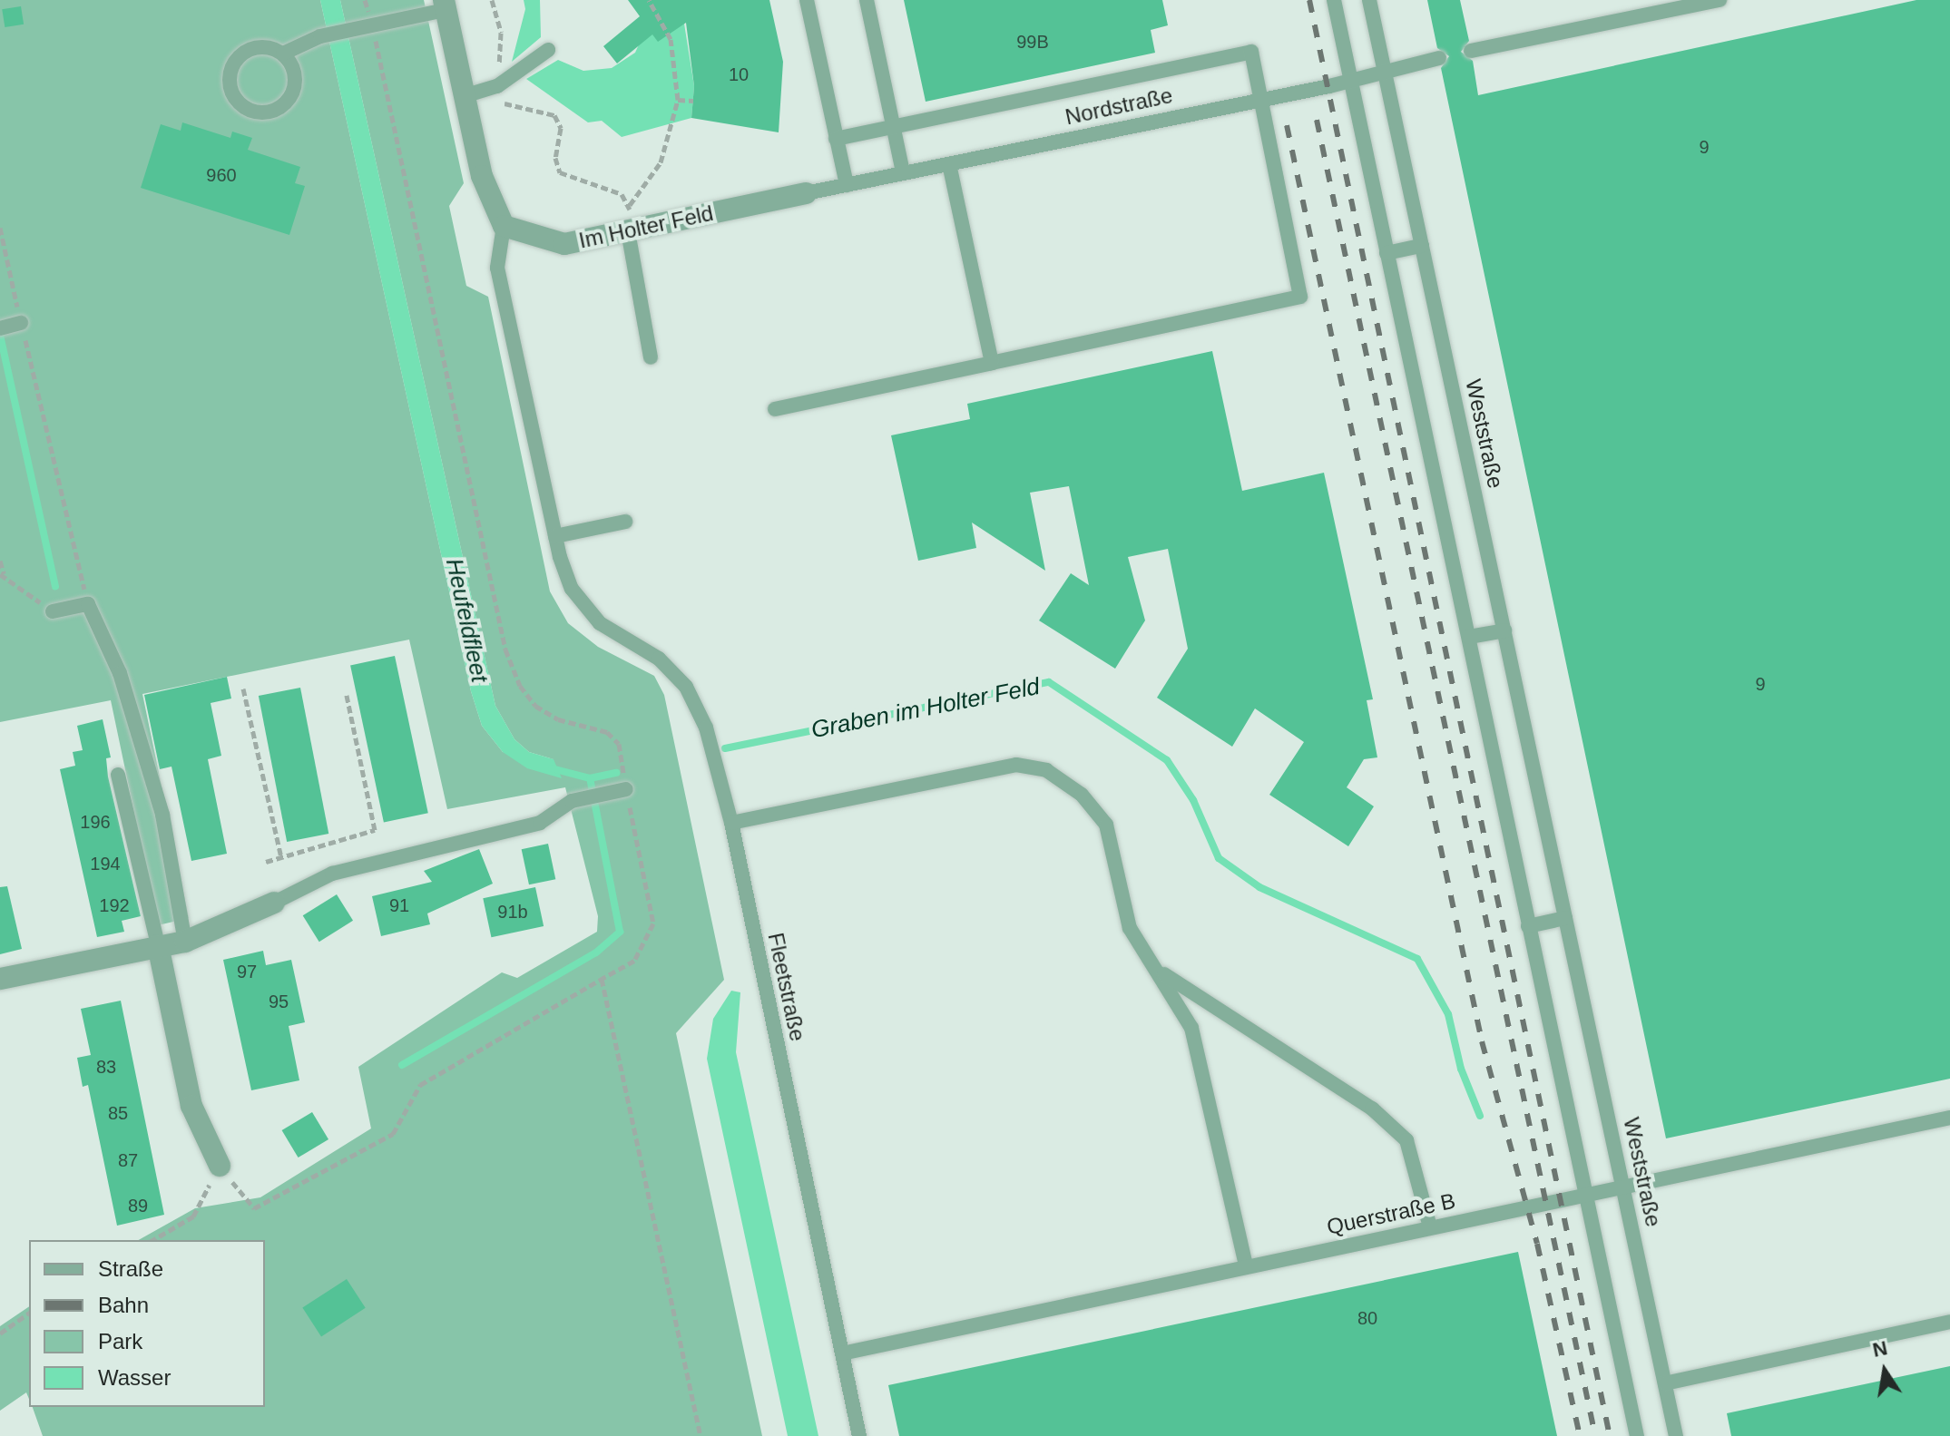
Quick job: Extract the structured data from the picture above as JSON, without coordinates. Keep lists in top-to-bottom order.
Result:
{
  "streets": {
    "street": ["Im Holter Feld"],
    "lane": [
      "Nordstraße",
      "Weststraße",
      "Fleetstraße",
      "Querstraße B"
    ]
  },
  "crossings": [
    ["Nordstraße", "Im Holter Feld"],
    ["Nordstraße", "Weststraße"],
    ["Weststraße", "Querstraße B"],
    ["Fleetstraße", "Querstraße B"]
  ],
  "water": ["Heufeldfleet", "Graben im Holter Feld"],
  "house_numbers": [
    "99B",
    "10",
    "9",
    "960",
    "9",
    "196",
    "194",
    "192",
    "91",
    "91b",
    "97",
    "95",
    "83",
    "85",
    "87",
    "89",
    "80"
  ],
  "legend": [
    "Straße",
    "Bahn",
    "Park",
    "Wasser"
  ],
  "north": "top"
}
